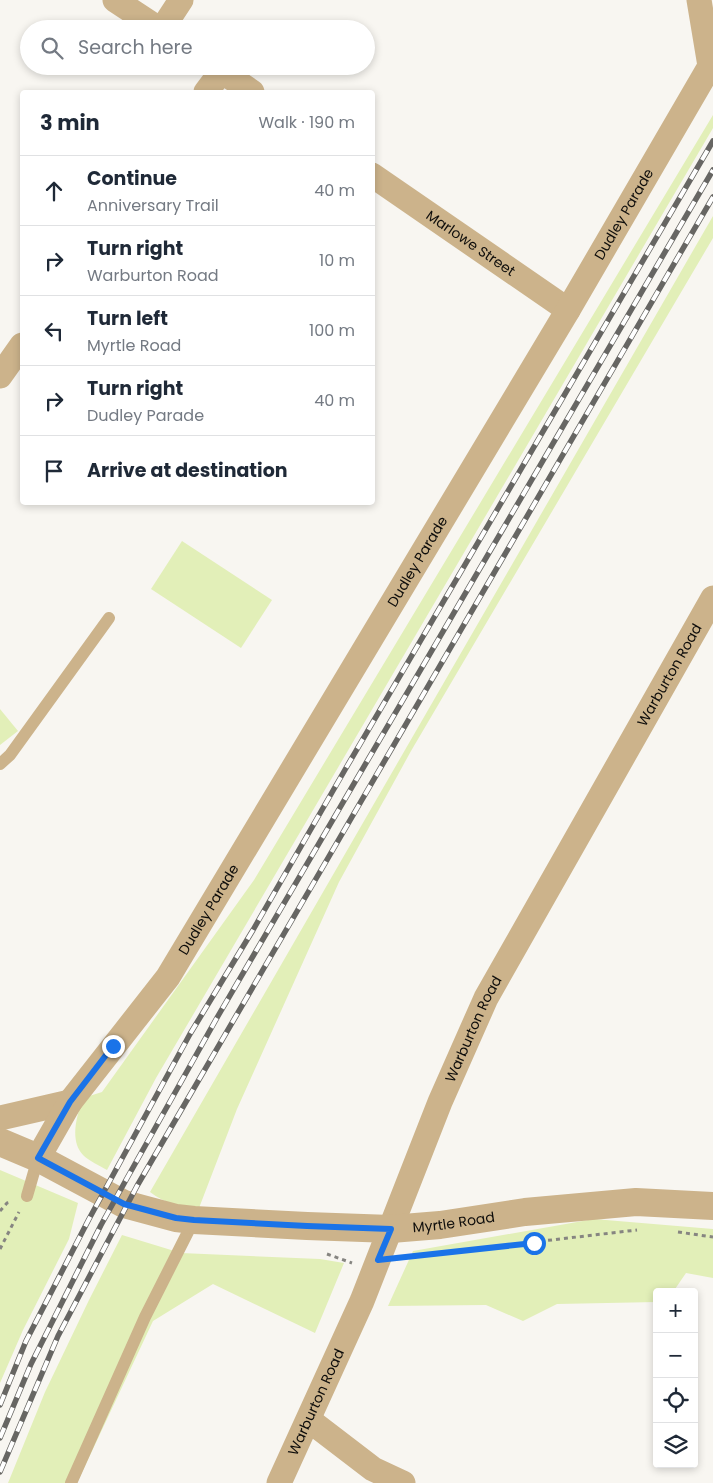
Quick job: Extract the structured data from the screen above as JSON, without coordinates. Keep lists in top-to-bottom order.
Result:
{
  "streets": {
    "street": [
      "Dudley Parade",
      "Marlowe Street",
      "Warburton Road",
      "Myrtle Road"
    ]
  },
  "crossings": [
    ["Dudley Parade", "Marlowe Street"],
    ["Dudley Parade", "Myrtle Road"],
    ["Warburton Road", "Myrtle Road"]
  ],
  "page": {
    "search": "Search here",
    "heading": ["3 min", "Walk · 190 m"],
    "list": [
      ["Continue", "Anniversary Trail", "40 m"],
      ["Turn right", "Warburton Road", "10 m"],
      ["Turn left", "Myrtle Road", "100 m"],
      ["Turn right", "Dudley Parade", "40 m"],
      "Arrive at destination"
    ],
    "map_buttons": ["+", "−"]
  }
}
